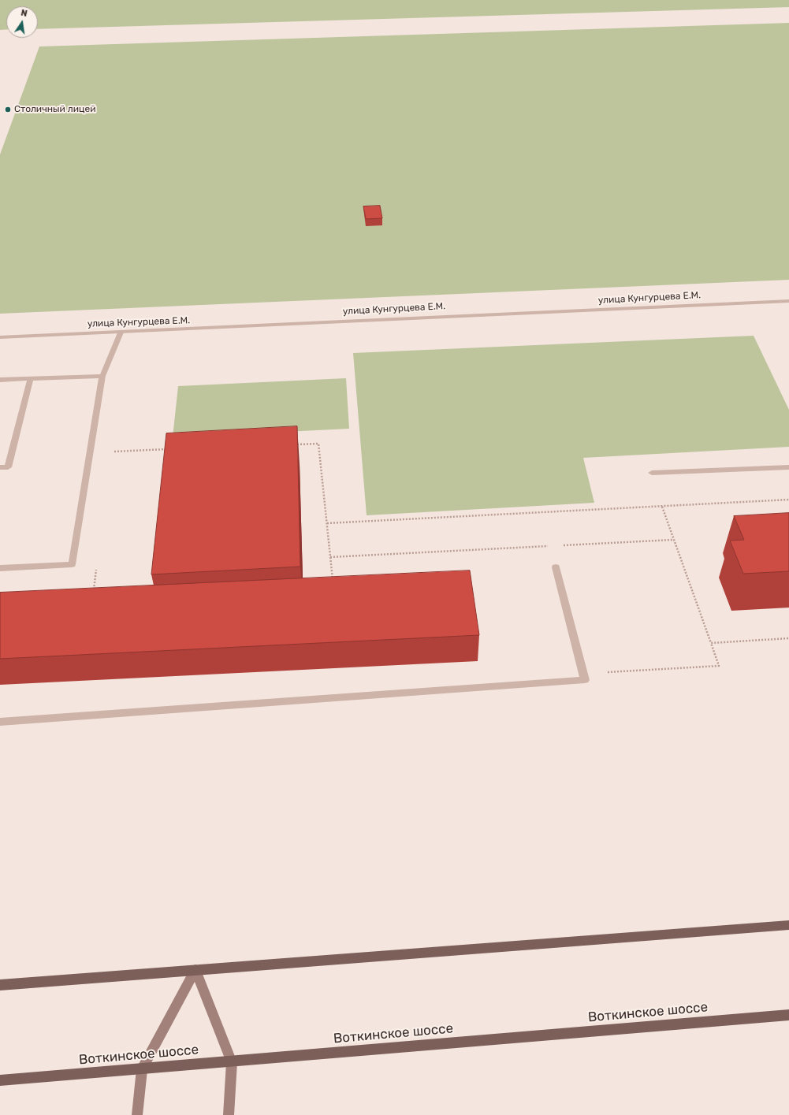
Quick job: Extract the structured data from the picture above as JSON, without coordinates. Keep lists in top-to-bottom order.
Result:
{
  "streets": {
    "main road": ["Воткинское шоссе"],
    "street": ["улица Кунгурцева Е.М."]
  },
  "places": ["Столичный лицей"],
  "north": "top"
}
